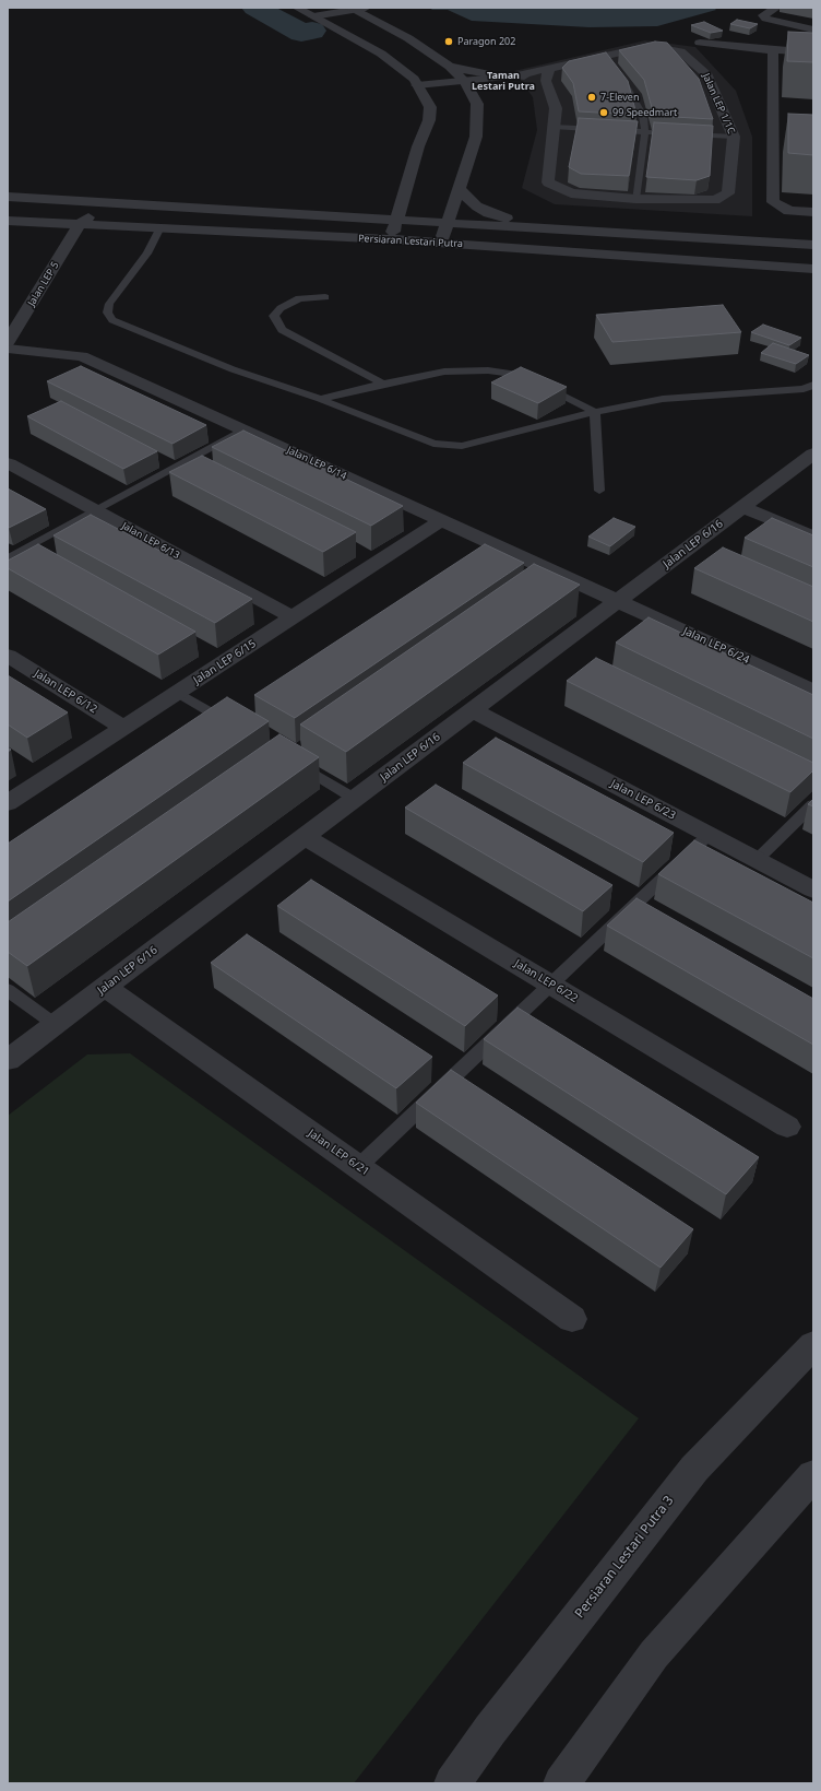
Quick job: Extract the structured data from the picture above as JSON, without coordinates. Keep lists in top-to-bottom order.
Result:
{
  "streets": {
    "street": [
      "Jalan LEP 1/1C",
      "Persiaran Lestari Putra",
      "Jalan LEP 5",
      "Jalan LEP 6/14",
      "Jalan LEP 6/13",
      "Jalan LEP 6/16",
      "Jalan LEP 6/24",
      "Jalan LEP 6/15",
      "Jalan LEP 6/12",
      "Jalan LEP 6/23",
      "Jalan LEP 6/22",
      "Jalan LEP 6/21",
      "Persiaran Lestari Putra 3"
    ]
  },
  "crossings": [
    ["Persiaran Lestari Putra", "Jalan LEP 5"],
    ["Jalan LEP 6/14", "Jalan LEP 6/16"],
    ["Jalan LEP 6/14", "Jalan LEP 6/24"],
    ["Jalan LEP 6/14", "Jalan LEP 6/15"],
    ["Jalan LEP 6/13", "Jalan LEP 6/15"],
    ["Jalan LEP 6/16", "Jalan LEP 6/24"],
    ["Jalan LEP 6/16", "Jalan LEP 6/23"],
    ["Jalan LEP 6/16", "Jalan LEP 6/22"],
    ["Jalan LEP 6/16", "Jalan LEP 6/21"],
    ["Jalan LEP 6/15", "Jalan LEP 6/12"]
  ],
  "districts": ["Taman Lestari Putra"],
  "places": ["Paragon 202", "7-Eleven", "99 Speedmart"]
}
